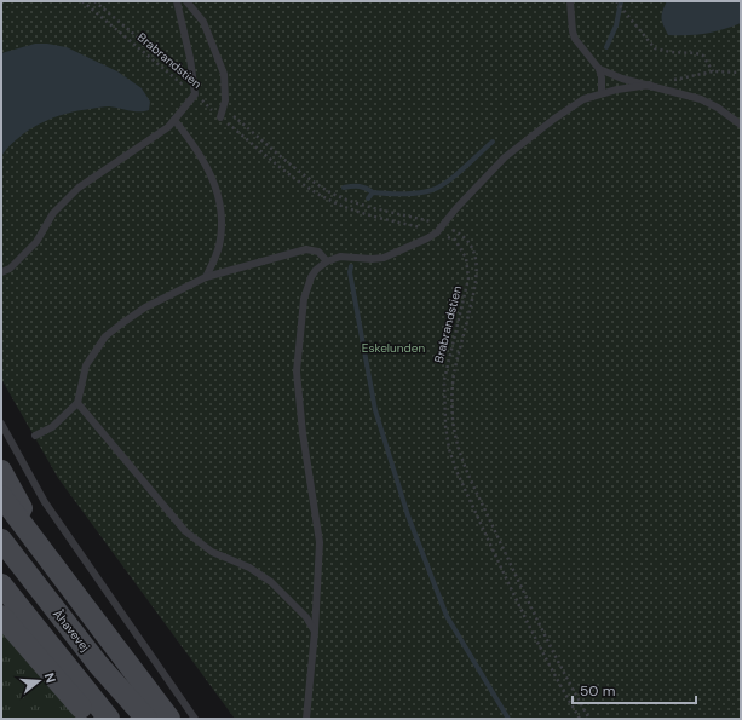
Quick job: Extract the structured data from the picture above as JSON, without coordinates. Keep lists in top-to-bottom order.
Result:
{
  "streets": {
    "main road": ["Åhavevej"],
    "path": ["Brabrandstien"]
  },
  "parks": ["Eskelunden"],
  "scale_bar": "50 m",
  "north": "right"
}
